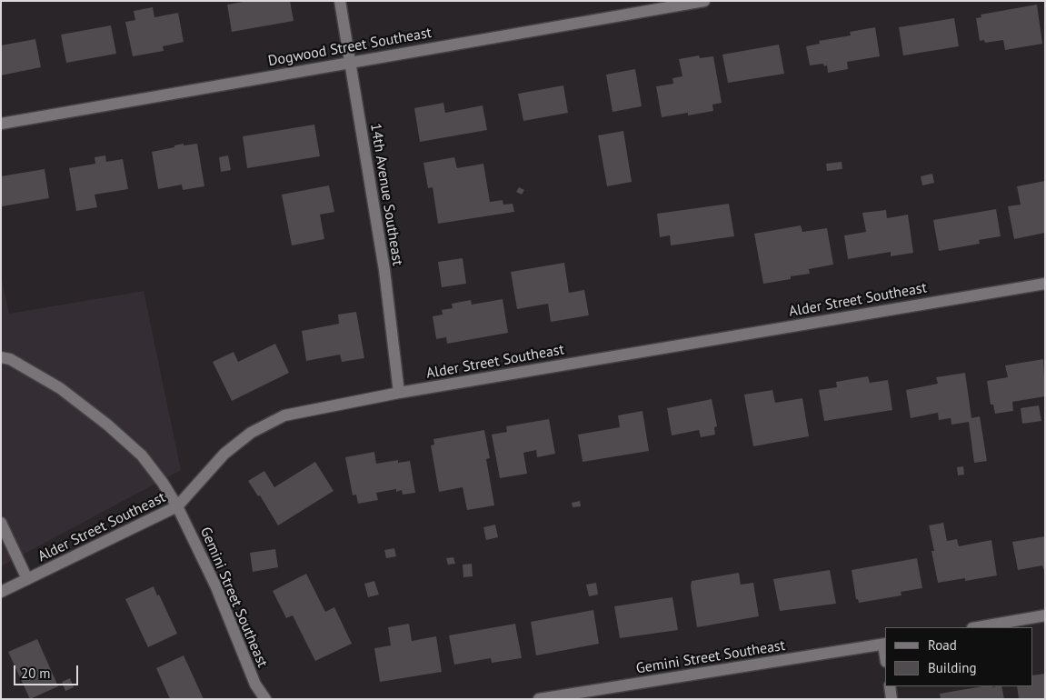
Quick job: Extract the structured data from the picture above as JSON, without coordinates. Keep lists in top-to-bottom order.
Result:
{
  "streets": {
    "street": [
      "Dogwood Street Southeast",
      "14th Avenue Southeast",
      "Alder Street Southeast",
      "Gemini Street Southeast"
    ]
  },
  "crossings": [
    ["Dogwood Street Southeast", "14th Avenue Southeast"],
    ["14th Avenue Southeast", "Alder Street Southeast"],
    ["Alder Street Southeast", "Gemini Street Southeast"]
  ],
  "legend": ["Road", "Building"],
  "scale_bar": "20 m"
}
